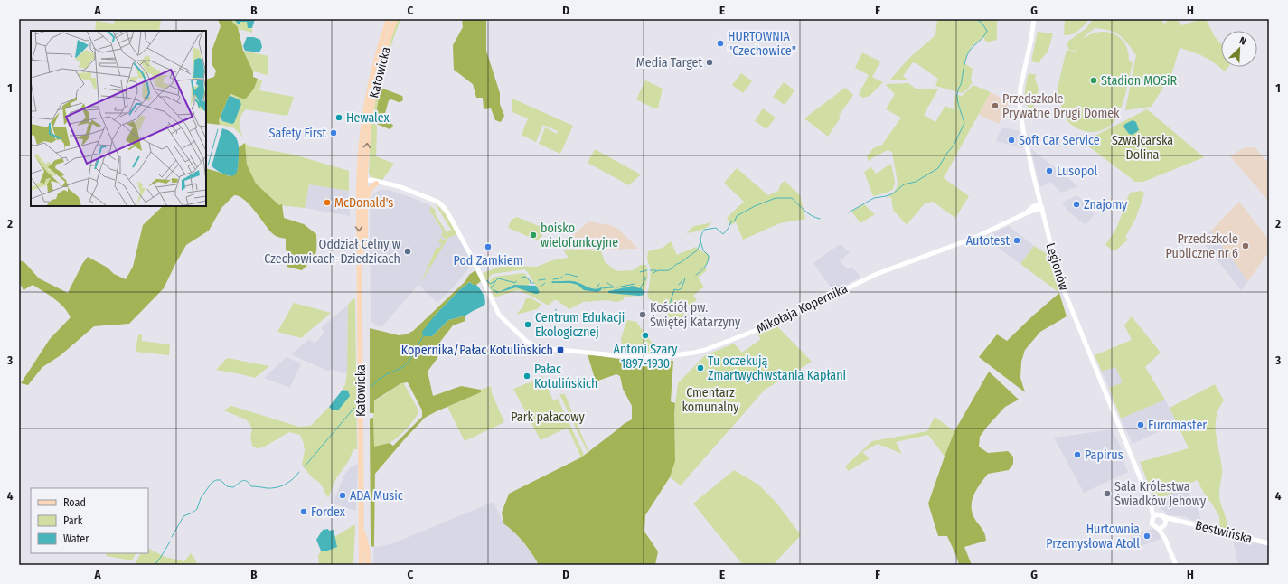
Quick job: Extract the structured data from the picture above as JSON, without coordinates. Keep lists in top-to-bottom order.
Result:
{
  "streets": {
    "main road": ["Katowicka"],
    "street": ["Legionów", "Mikołaja Kopernika", "Bestwińska"]
  },
  "crossings": [
    ["Legionów", "Mikołaja Kopernika"],
    ["Legionów", "Bestwińska"]
  ],
  "parks": ["Szwajcarska Dolina", "Cmentarz komunalny", "Park pałacowy"],
  "places": {
    "other": [
      "HURTOWNIA \"Czechowice\"",
      "Media Target",
      "Stadion MOSiR",
      "Przedszkole Prywatne Drugi Domek",
      "Hewalex",
      "Safety First",
      "Soft Car Service",
      "Lusopol",
      "McDonald's",
      "Znajomy",
      "boisko wielofunkcyjne",
      "Autotest",
      "Przedszkole Publiczne nr 6",
      "Pod Zamkiem",
      "Oddział Celny w Czechowicach-Dziedzicach",
      "Kościół pw. Świętej Katarzyny",
      "Centrum Edukacji Ekologicznej",
      "Antoni Szary 1897-1930",
      "Tu oczekują Zmartwychwstania Kapłani",
      "Pałac Kotulińskich",
      "Euromaster",
      "Papirus",
      "Sala Królestwa Świadków Jehowy",
      "ADA Music",
      "Fordex",
      "Hurtownia Przemysłowa Atoll"
    ],
    "transit": ["Kopernika/Pałac Kotulińskich"]
  },
  "legend": ["Road", "Park", "Water"],
  "north": "top right",
  "grid": {
    "columns": [
      "A",
      "B",
      "C",
      "D",
      "E",
      "F",
      "G",
      "H"
    ],
    "rows": [
      "1",
      "2",
      "3",
      "4"
    ]
  }
}
